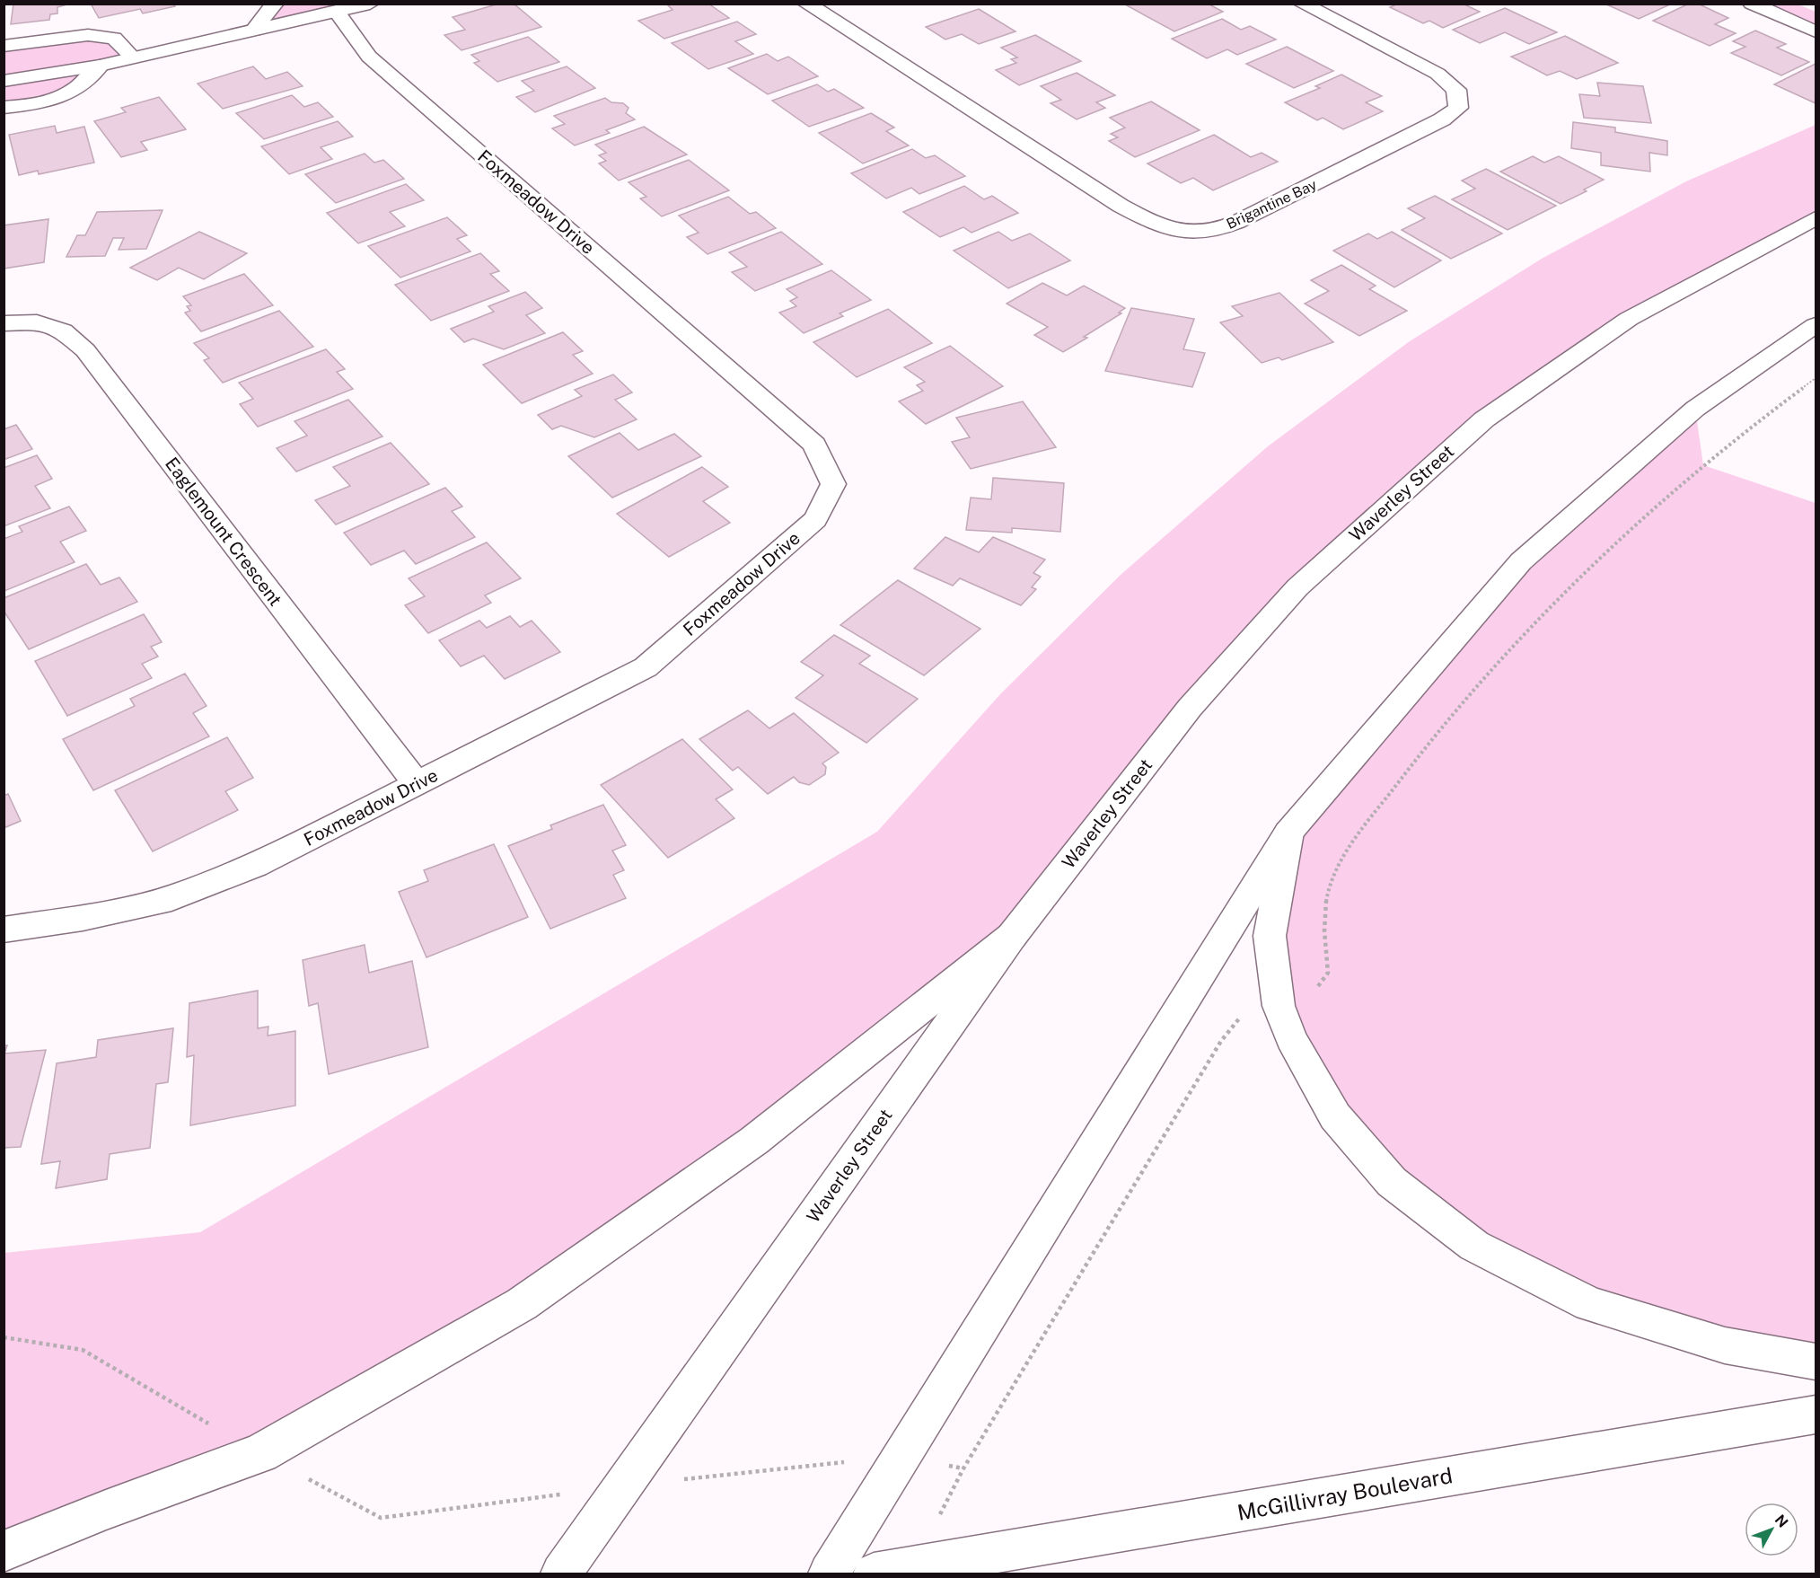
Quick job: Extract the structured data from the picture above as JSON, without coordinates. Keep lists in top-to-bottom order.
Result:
{
  "streets": {
    "main road": [
      "Foxmeadow Drive",
      "Brigantine Bay",
      "Waverley Street",
      "Eaglemount Crescent",
      "McGillivray Boulevard"
    ]
  },
  "crossings": [
    ["Foxmeadow Drive", "Eaglemount Crescent"]
  ],
  "north": "top right"
}
